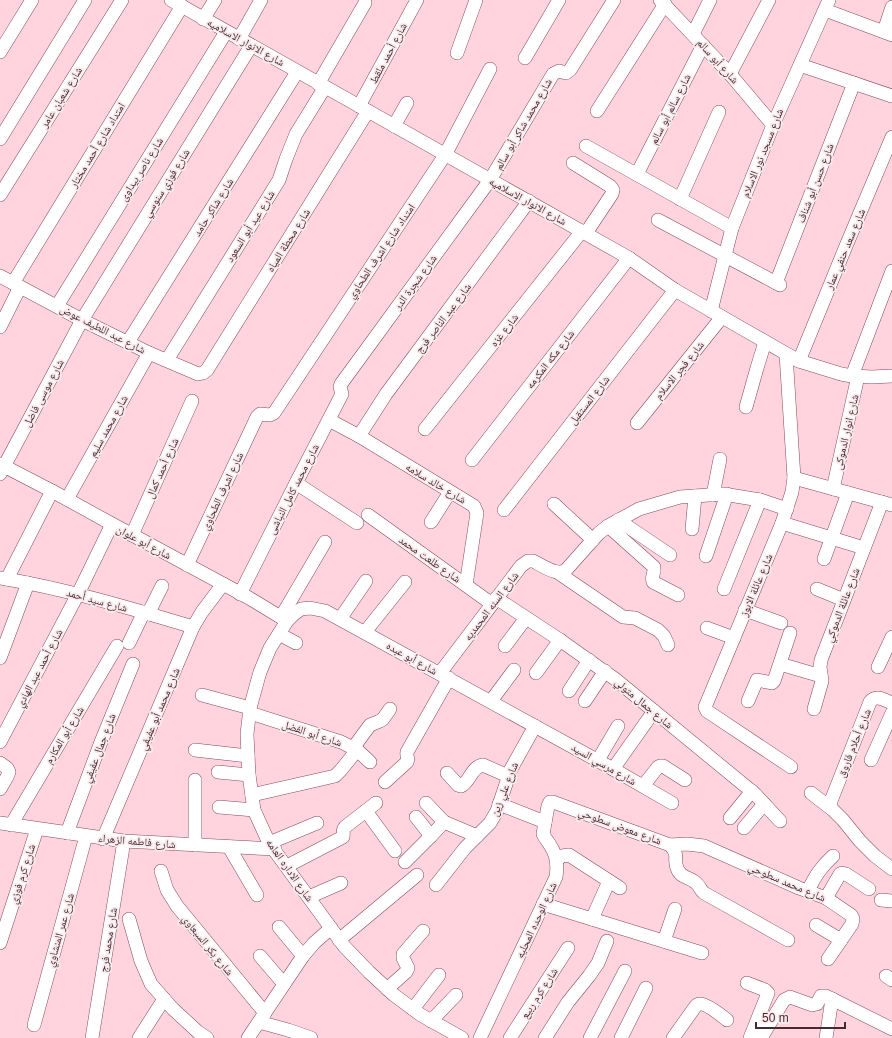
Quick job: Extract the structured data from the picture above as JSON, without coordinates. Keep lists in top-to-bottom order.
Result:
{
  "streets": {
    "street": [
      "شارع الانوار الاسلاميه",
      "شارع أحمد ملقط",
      "شارع أبو سالم",
      "شارع شعبان عامر",
      "شارع سالم أبو سالم",
      "شارع محمد شاكر أبو سالم",
      "امتداد شارع أحمد مختار",
      "شارع مسجد نور الاسلام",
      "شارع ناصر بيداوى",
      "شارع فوزي سنوسي",
      "شارع حسن أبو شناف",
      "شارع شاكر حامد",
      "شارع عيد أبو السعود",
      "شارع محطة المياه",
      "شارع سعد حنفي عمار",
      "امتداد شارع اشرف الطحاوي",
      "شارع شجرة الدر",
      "شارع عبد الناصر فرج",
      "شارع عبد اللطيف عوض",
      "شارع غزه",
      "شارع مكه المكرمه",
      "شارع فجر الاسلام",
      "شارع موسى فاضل",
      "شارع المستقبل",
      "شارع محمد سليم",
      "شارع انوار الدموكى",
      "شارع أحمد كمال",
      "شارع خالد سلامه",
      "شارع محمد كامل النباشى",
      "شارع اشرف الطحاوي",
      "شارع أبو علوان",
      "شارع طلعت محمد",
      "شارع عائلة الابوز",
      "شارع سيد أحمد",
      "شارع عائلة الدموكي",
      "شارع السنه المحمديه",
      "شارع أبو عبده",
      "شارع أحمد عبد الهادي",
      "شارع جمال متولي",
      "شارع محمد أبو عفيفي",
      "شارع أبو الفضل",
      "شارع أبو المكارم",
      "شارع أحلام فاروق",
      "شارع جمال عفيفي",
      "شارع مرسي السيد",
      "شارع علي زين",
      "شارع معوض سطوحي",
      "شارع فاطمه الزهراء",
      "شارع الاداره العامه",
      "شارع كرم فوزي",
      "شارع محمد سطوحي",
      "شارع الوحده المحليه",
      "شارع عمر المنشاوي",
      "شارع محمد فرج",
      "شارع بكر السبعاوي",
      "شارع كرم ربيع"
    ]
  },
  "crossings": [
    ["شارع الانوار الاسلاميه", "شارع أحمد ملقط"],
    ["شارع الانوار الاسلاميه", "شارع محمد شاكر أبو سالم"],
    ["شارع الانوار الاسلاميه", "امتداد شارع أحمد مختار"],
    ["شارع الانوار الاسلاميه", "شارع مسجد نور الاسلام"],
    ["شارع الانوار الاسلاميه", "شارع ناصر بيداوى"],
    ["شارع الانوار الاسلاميه", "شارع فوزي سنوسي"],
    ["شارع الانوار الاسلاميه", "شارع شاكر حامد"],
    ["شارع الانوار الاسلاميه", "شارع عيد أبو السعود"],
    ["شارع الانوار الاسلاميه", "شارع محطة المياه"],
    ["شارع الانوار الاسلاميه", "شارع سعد حنفي عمار"],
    ["شارع الانوار الاسلاميه", "امتداد شارع اشرف الطحاوي"],
    ["شارع الانوار الاسلاميه", "شارع شجرة الدر"],
    ["شارع الانوار الاسلاميه", "شارع عبد الناصر فرج"],
    ["شارع الانوار الاسلاميه", "شارع غزه"],
    ["شارع الانوار الاسلاميه", "شارع مكه المكرمه"],
    ["شارع الانوار الاسلاميه", "شارع فجر الاسلام"],
    ["شارع الانوار الاسلاميه", "شارع المستقبل"],
    ["شارع الانوار الاسلاميه", "شارع انوار الدموكى"],
    ["شارع الانوار الاسلاميه", "شارع عائلة الابوز"],
    ["شارع أحمد ملقط", "شارع محطة المياه"],
    ["شارع أبو سالم", "شارع سالم أبو سالم"],
    ["شارع أبو سالم", "شارع مسجد نور الاسلام"],
    ["شارع محمد شاكر أبو سالم", "شارع شجرة الدر"],
    ["امتداد شارع أحمد مختار", "شارع عبد اللطيف عوض"],
    ["شارع مسجد نور الاسلام", "شارع حسن أبو شناف"],
    ["شارع مسجد نور الاسلام", "شارع فجر الاسلام"],
    ["شارع ناصر بيداوى", "شارع عبد اللطيف عوض"],
    ["شارع فوزي سنوسي", "شارع عبد اللطيف عوض"],
    ["شارع فوزي سنوسي", "شارع موسى فاضل"],
    ["شارع شاكر حامد", "شارع عبد اللطيف عوض"],
    ["شارع عيد أبو السعود", "شارع عبد اللطيف عوض"],
    ["شارع محطة المياه", "شارع عبد اللطيف عوض"],
    ["امتداد شارع اشرف الطحاوي", "شارع اشرف الطحاوي"],
    ["شارع شجرة الدر", "شارع محمد كامل النباشى"],
    ["شارع عبد الناصر فرج", "شارع خالد سلامه"],
    ["شارع عبد اللطيف عوض", "شارع موسى فاضل"],
    ["شارع عبد اللطيف عوض", "شارع محمد سليم"],
    ["شارع موسى فاضل", "شارع أبو علوان"],
    ["شارع محمد سليم", "شارع أبو علوان"],
    ["شارع أحمد كمال", "شارع أبو علوان"],
    ["شارع خالد سلامه", "شارع محمد كامل النباشى"],
    ["شارع خالد سلامه", "شارع طلعت محمد"],
    ["شارع محمد كامل النباشى", "شارع أبو علوان"],
    ["شارع محمد كامل النباشى", "شارع طلعت محمد"],
    ["شارع اشرف الطحاوي", "شارع أبو علوان"],
    ["شارع أبو علوان", "شارع أبو عبده"],
    ["شارع أبو علوان", "شارع أحمد عبد الهادي"],
    ["شارع أبو علوان", "شارع محمد أبو عفيفي"],
    ["شارع أبو علوان", "شارع الاداره العامه"],
    ["شارع طلعت محمد", "شارع السنه المحمديه"],
    ["شارع طلعت محمد", "شارع جمال متولي"],
    ["شارع سيد أحمد", "شارع أحمد عبد الهادي"],
    ["شارع سيد أحمد", "شارع محمد أبو عفيفي"],
    ["شارع سيد أحمد", "شارع أبو المكارم"],
    ["شارع السنه المحمديه", "شارع أبو عبده"],
    ["شارع السنه المحمديه", "شارع جمال متولي"],
    ["شارع أبو عبده", "شارع مرسي السيد"],
    ["شارع أبو عبده", "شارع علي زين"],
    ["شارع أبو عبده", "شارع الاداره العامه"],
    ["شارع محمد أبو عفيفي", "شارع فاطمه الزهراء"],
    ["شارع أبو الفضل", "شارع الاداره العامه"],
    ["شارع أبو المكارم", "شارع فاطمه الزهراء"],
    ["شارع جمال عفيفي", "شارع فاطمه الزهراء"],
    ["شارع مرسي السيد", "شارع علي زين"],
    ["شارع معوض سطوحي", "شارع محمد سطوحي"],
    ["شارع فاطمه الزهراء", "شارع الاداره العامه"],
    ["شارع فاطمه الزهراء", "شارع كرم فوزي"],
    ["شارع فاطمه الزهراء", "شارع عمر المنشاوي"],
    ["شارع فاطمه الزهراء", "شارع محمد فرج"]
  ],
  "scale_bar": "50 m"
}
